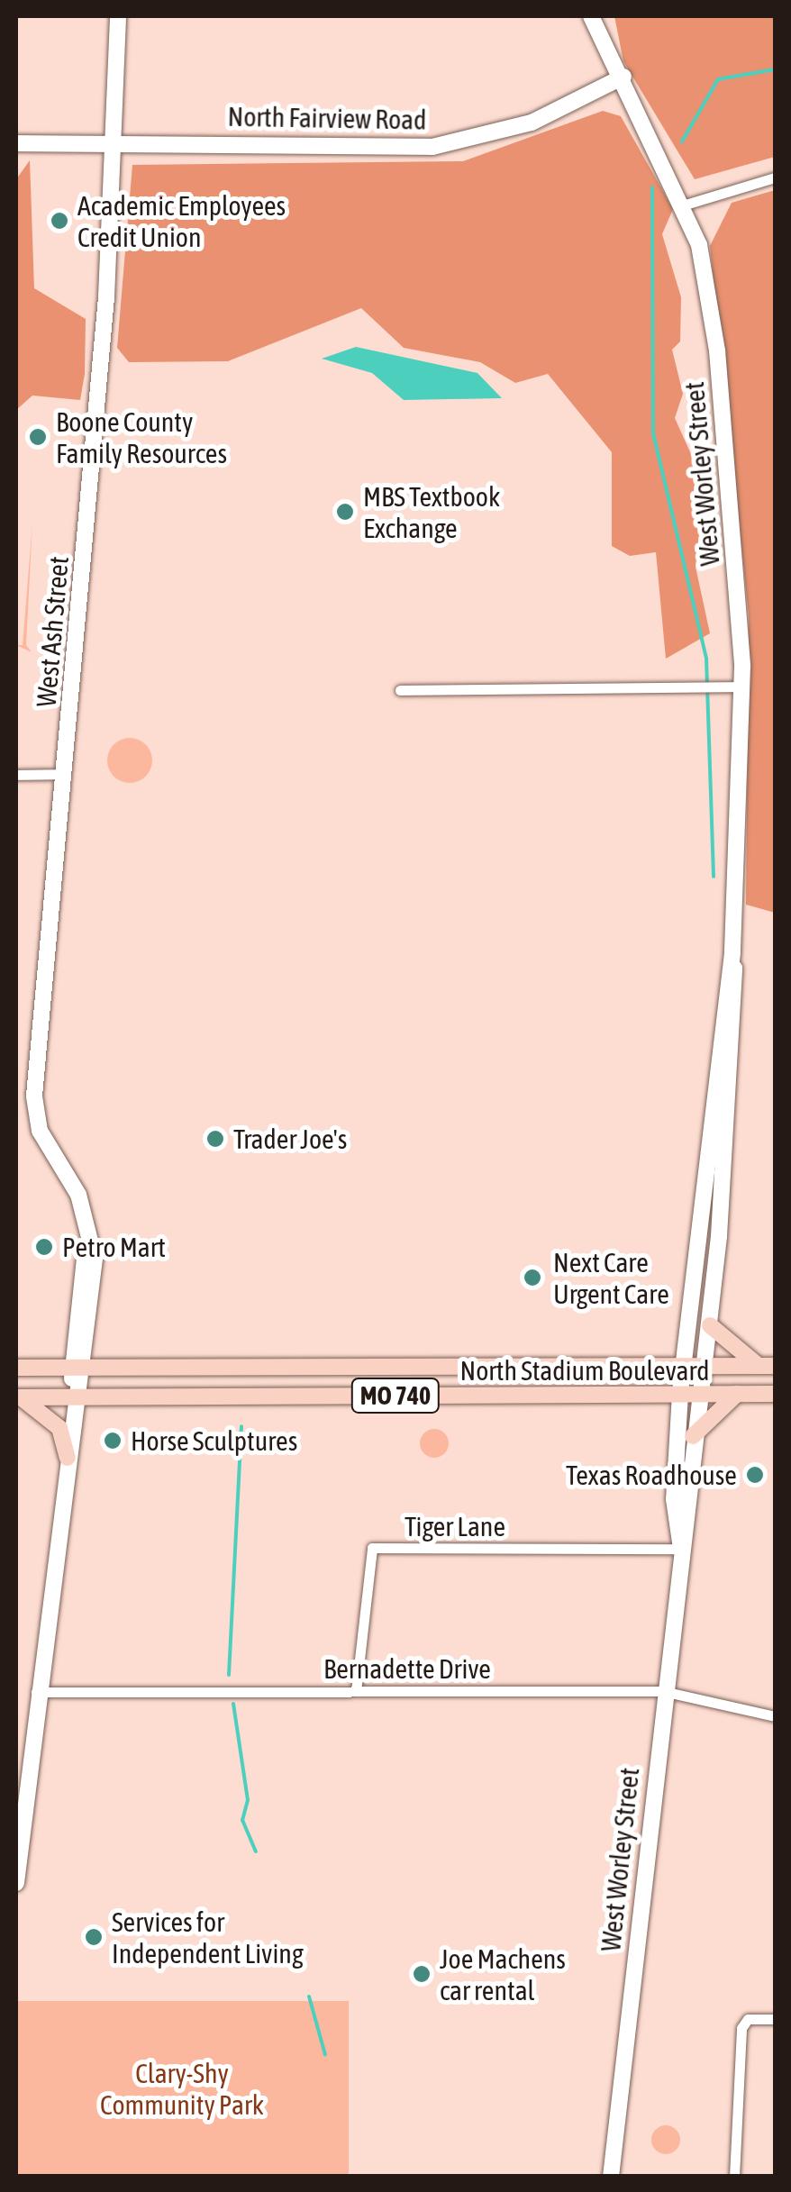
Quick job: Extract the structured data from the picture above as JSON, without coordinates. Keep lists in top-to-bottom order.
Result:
{
  "streets": {
    "main road": ["North Stadium Boulevard", "MO 740"],
    "street": [
      "North Fairview Road",
      "West Worley Street",
      "West Ash Street",
      "Tiger Lane",
      "Bernadette Drive"
    ]
  },
  "crossings": [
    ["North Fairview Road", "West Worley Street"],
    ["North Fairview Road", "West Ash Street"],
    ["West Worley Street", "North Stadium Boulevard"],
    ["West Worley Street", "Tiger Lane"],
    ["West Worley Street", "Bernadette Drive"],
    ["West Ash Street", "North Stadium Boulevard"],
    ["West Ash Street", "Bernadette Drive"],
    ["Tiger Lane", "Bernadette Drive"]
  ],
  "parks": ["Clary-Shy Community Park"],
  "places": [
    "Academic Employees Credit Union",
    "Boone County Family Resources",
    "MBS Textbook Exchange",
    "Trader Joe's",
    "Petro Mart",
    "Next Care Urgent Care",
    "Horse Sculptures",
    "Texas Roadhouse",
    "Services for Independent Living",
    "Joe Machens car rental"
  ]
}
